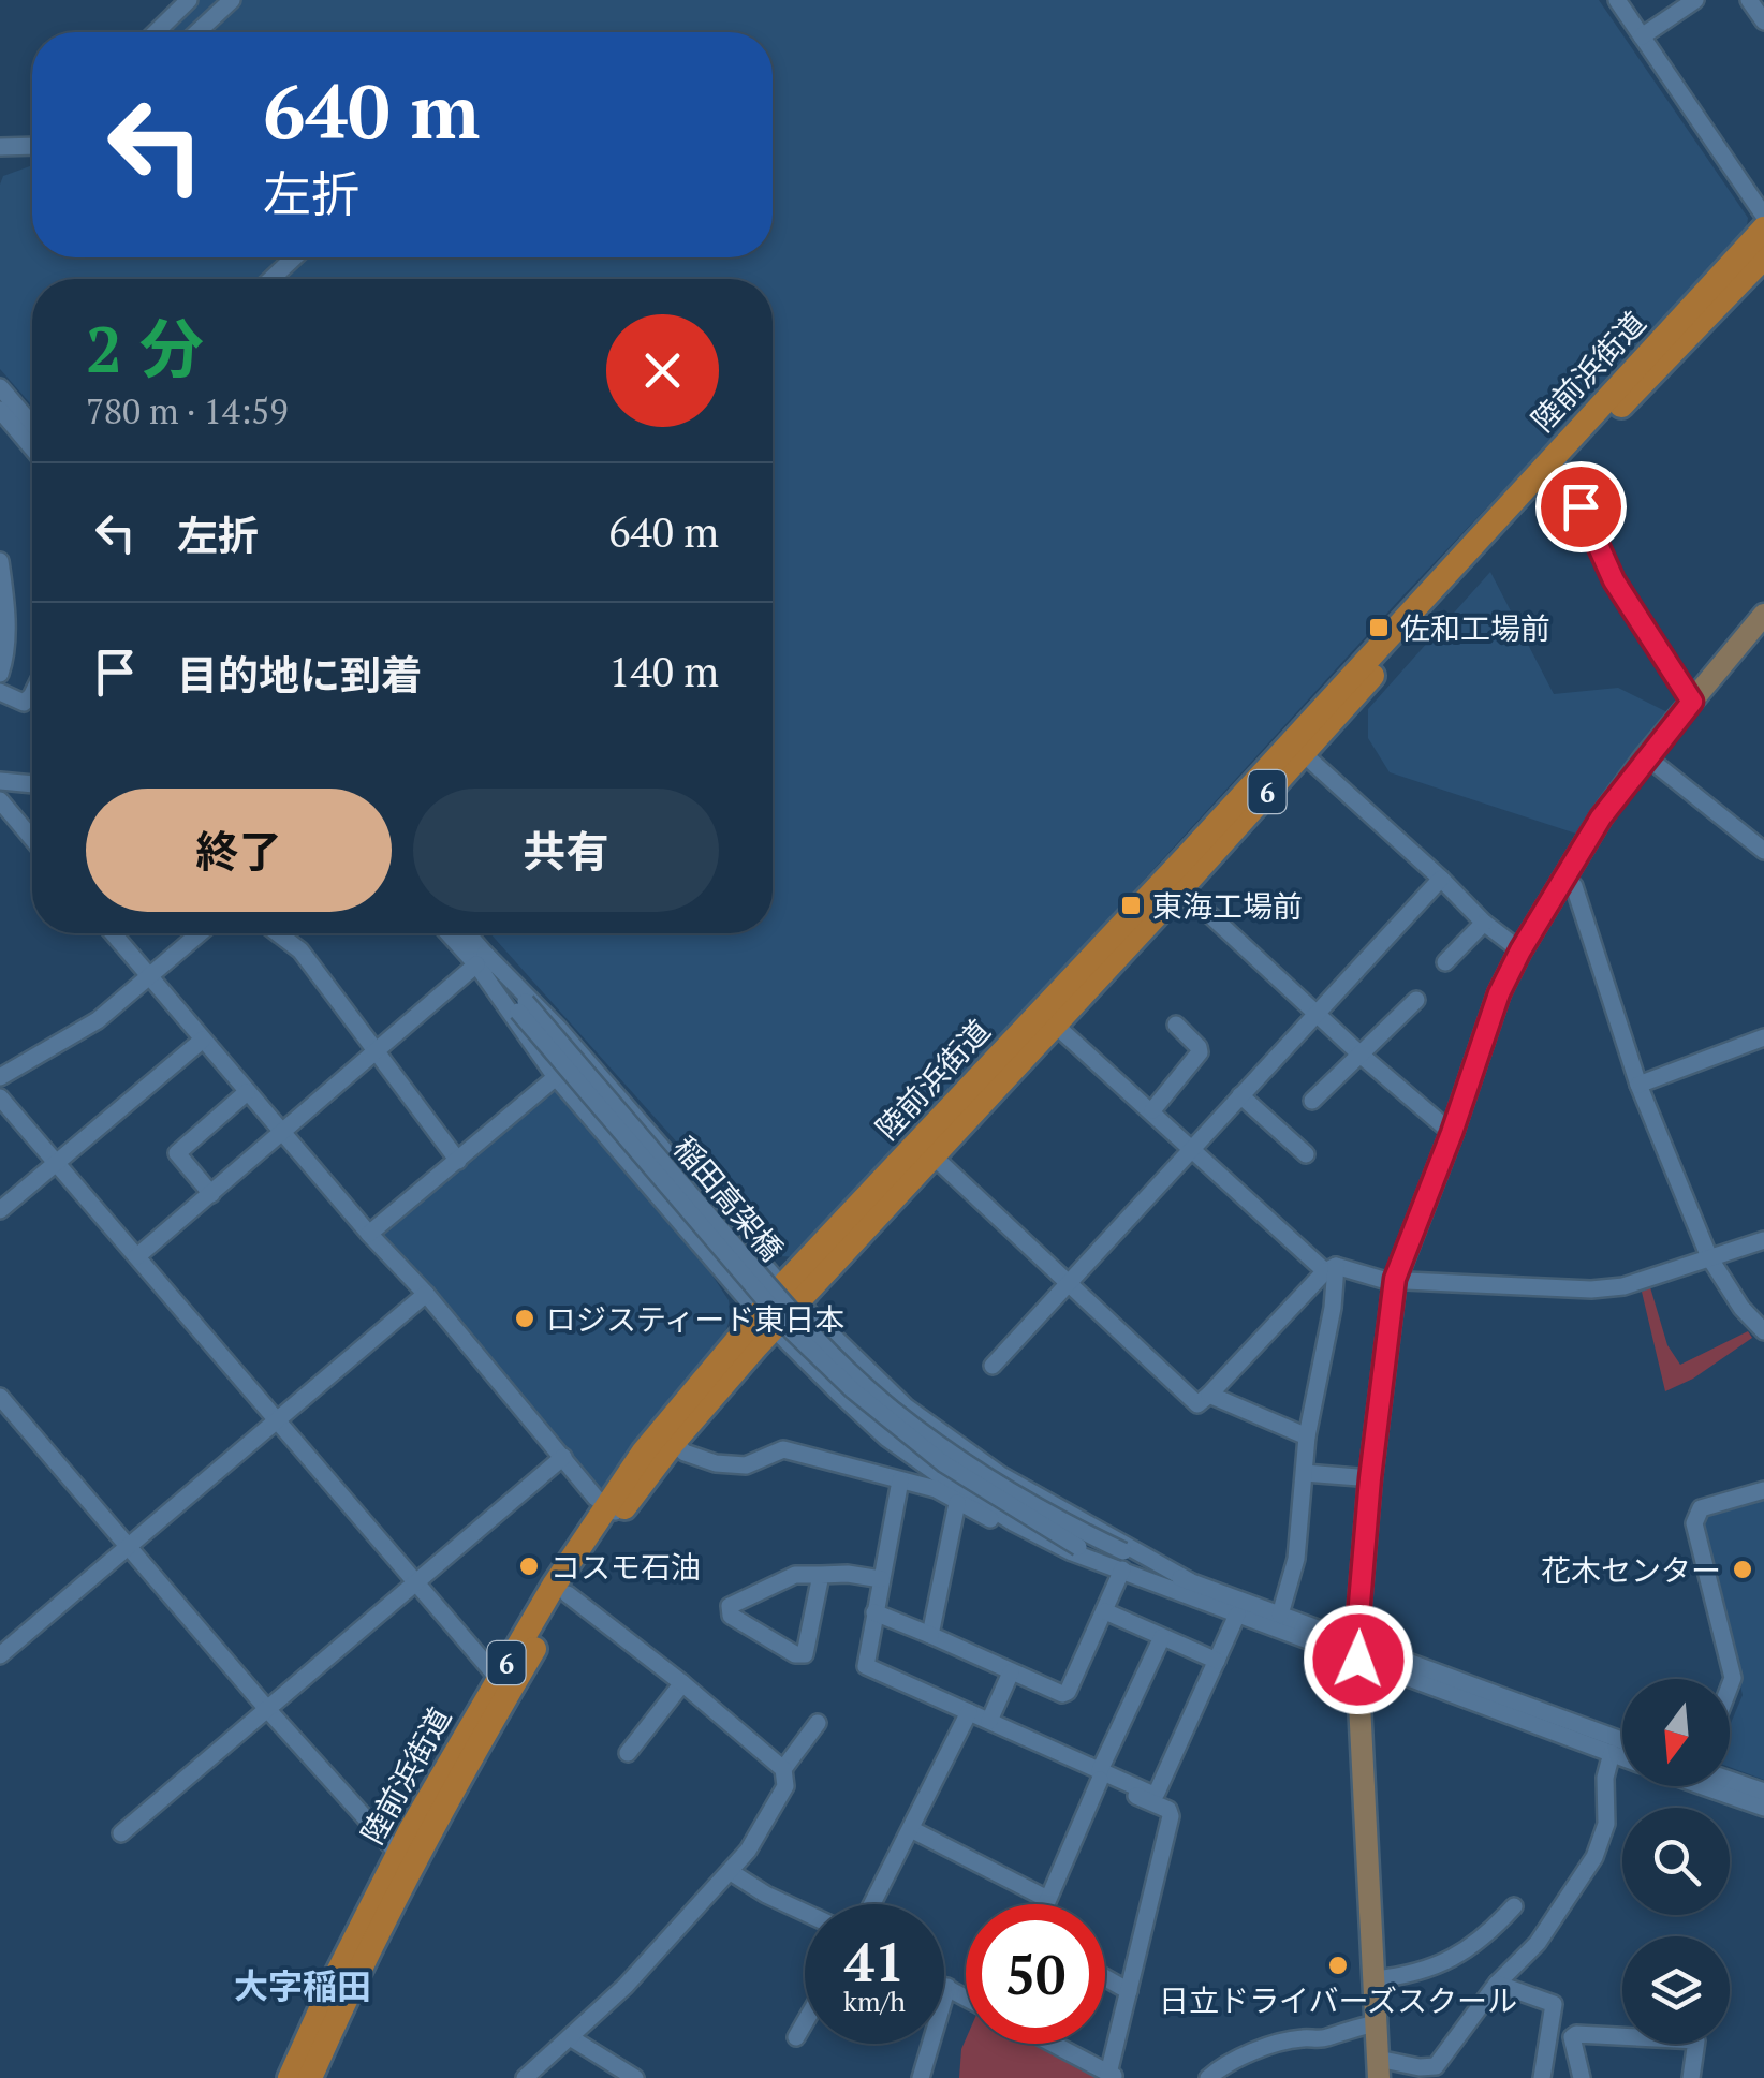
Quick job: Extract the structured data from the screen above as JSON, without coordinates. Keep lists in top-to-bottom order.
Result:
{
  "streets": {
    "highway": ["陸前浜街道", "6"],
    "street": ["稲田高架橋"]
  },
  "districts": ["大字稲田"],
  "places": {
    "transit": ["佐和工場前", "東海工場前"],
    "other": [
      "ロジスティード東日本",
      "コスモ石油",
      "花木センター",
      "日立ドライバーズスクール"
    ]
  },
  "north": "bottom",
  "page": {
    "turn": ["640 m", "左折"],
    "heading": ["2 分", "780 m · 14:59"],
    "list": [
      {
        "name": "左折",
        "value": "640 m"
      },
      {
        "name": "目的地に到着",
        "value": "140 m"
      }
    ],
    "buttons": ["終了", "共有"],
    "speed": "41 km/h",
    "limit": "50"
  }
}
